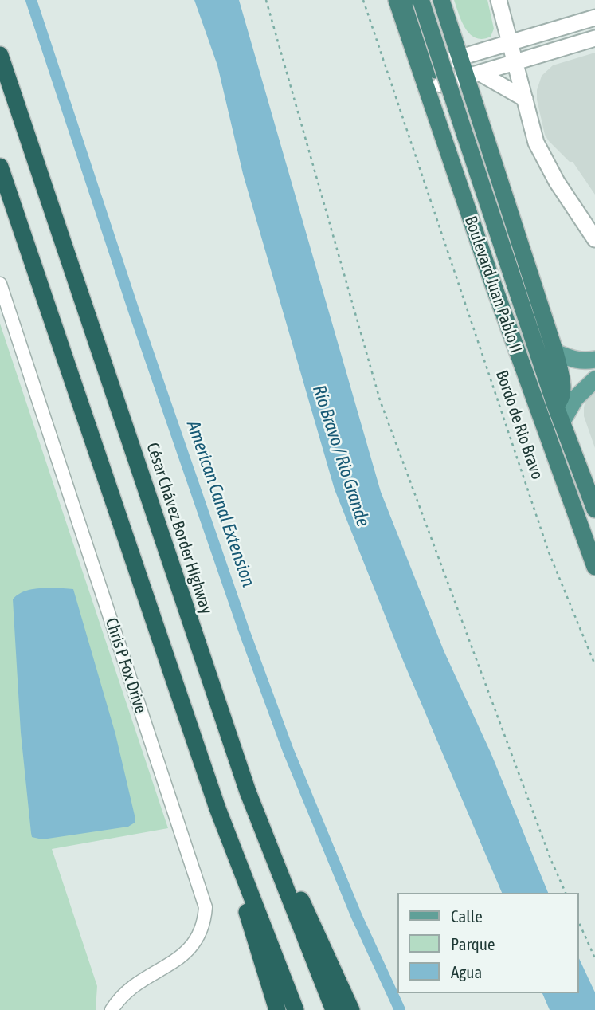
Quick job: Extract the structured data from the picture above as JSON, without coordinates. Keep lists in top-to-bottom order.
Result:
{
  "streets": {
    "highway": ["Boulevard Juan Pablo II", "César Chávez Border Highway"],
    "street": ["Chris P Fox Drive"],
    "path": ["Bordo de Rio Bravo"]
  },
  "water": ["Río Bravo / Rio Grande", "American Canal Extension"],
  "legend": ["Calle", "Parque", "Agua"]
}
